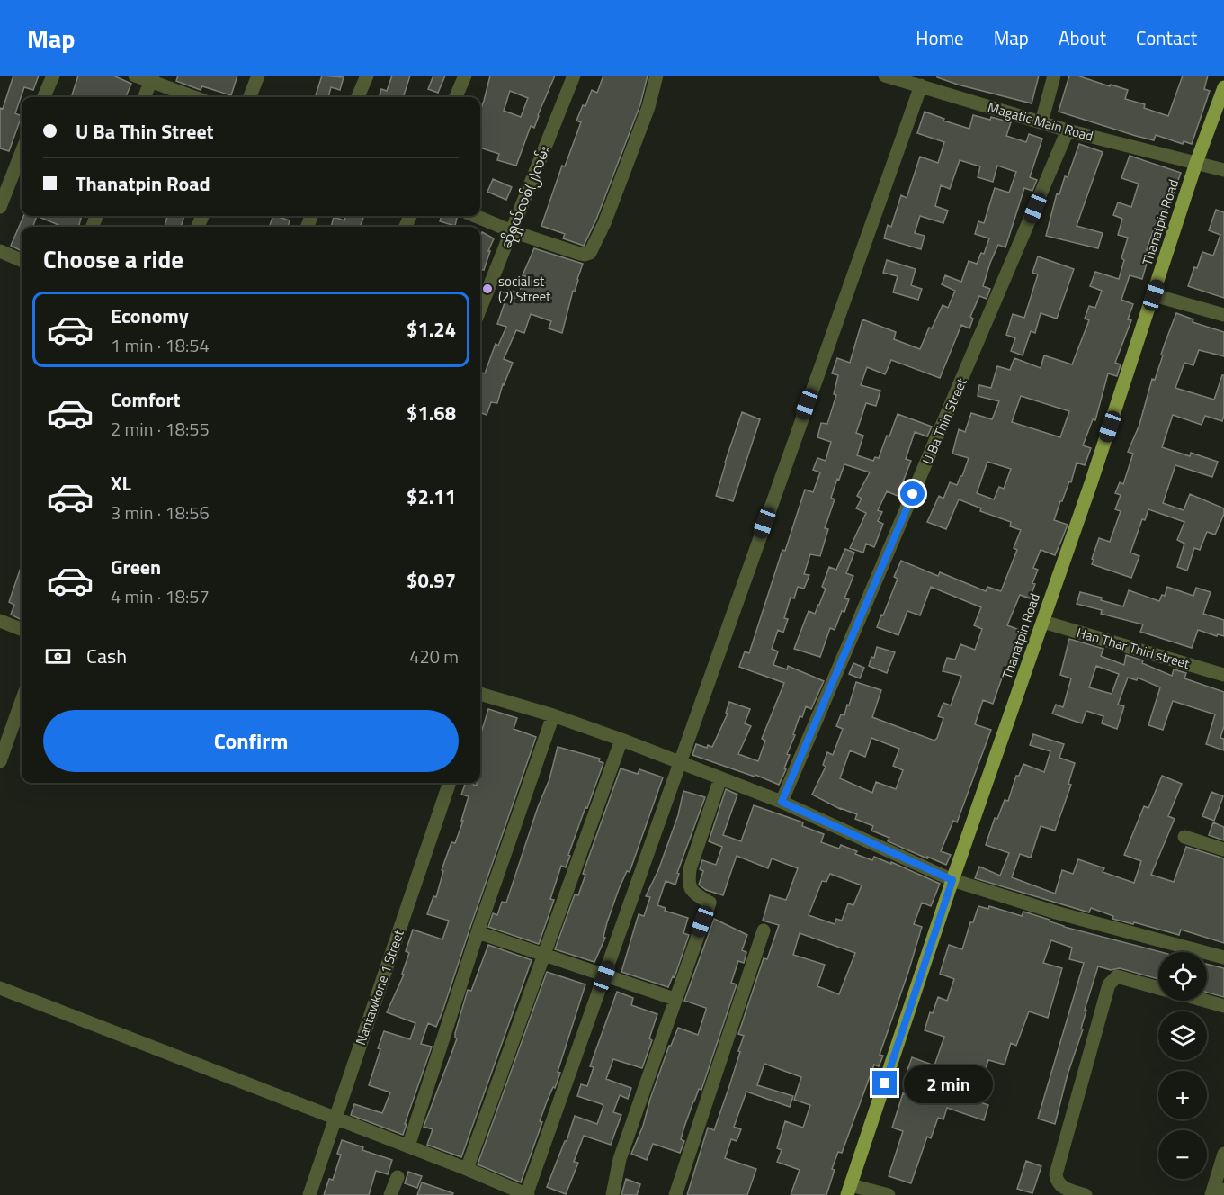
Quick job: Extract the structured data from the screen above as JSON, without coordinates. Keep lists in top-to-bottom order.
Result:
{
  "streets": {
    "main road": ["Thanatpin Road"],
    "street": [
      "Magatic Main Road",
      "ဆိုရှယ်လစ်(၂)လမ်း",
      "U Ba Thin Street",
      "Han Thar Thiri street",
      "Nantawkone 1 Street"
    ]
  },
  "crossings": [
    ["Magatic Main Road", "Thanatpin Road"],
    ["Magatic Main Road", "U Ba Thin Street"],
    ["Thanatpin Road", "Han Thar Thiri street"]
  ],
  "places": ["socialist (2) Street"],
  "page": {
    "header": "Map",
    "nav": [
      "Home",
      "Map",
      "About",
      "Contact"
    ],
    "banner": ["U Ba Thin Street", "Thanatpin Road"],
    "heading": "Choose a ride",
    "list": [
      {
        "name": "Economy",
        "note": "1 min · 18:54",
        "value": "$1.24"
      },
      {
        "name": "Comfort",
        "note": "2 min · 18:55",
        "value": "$1.68"
      },
      {
        "name": "XL",
        "note": "3 min · 18:56",
        "value": "$2.11"
      },
      {
        "name": "Green",
        "note": "4 min · 18:57",
        "value": "$0.97"
      }
    ],
    "pay": ["Cash", "420 m"],
    "buttons": "Confirm",
    "map_buttons": ["+", "−"],
    "bubble": "2 min"
  }
}
